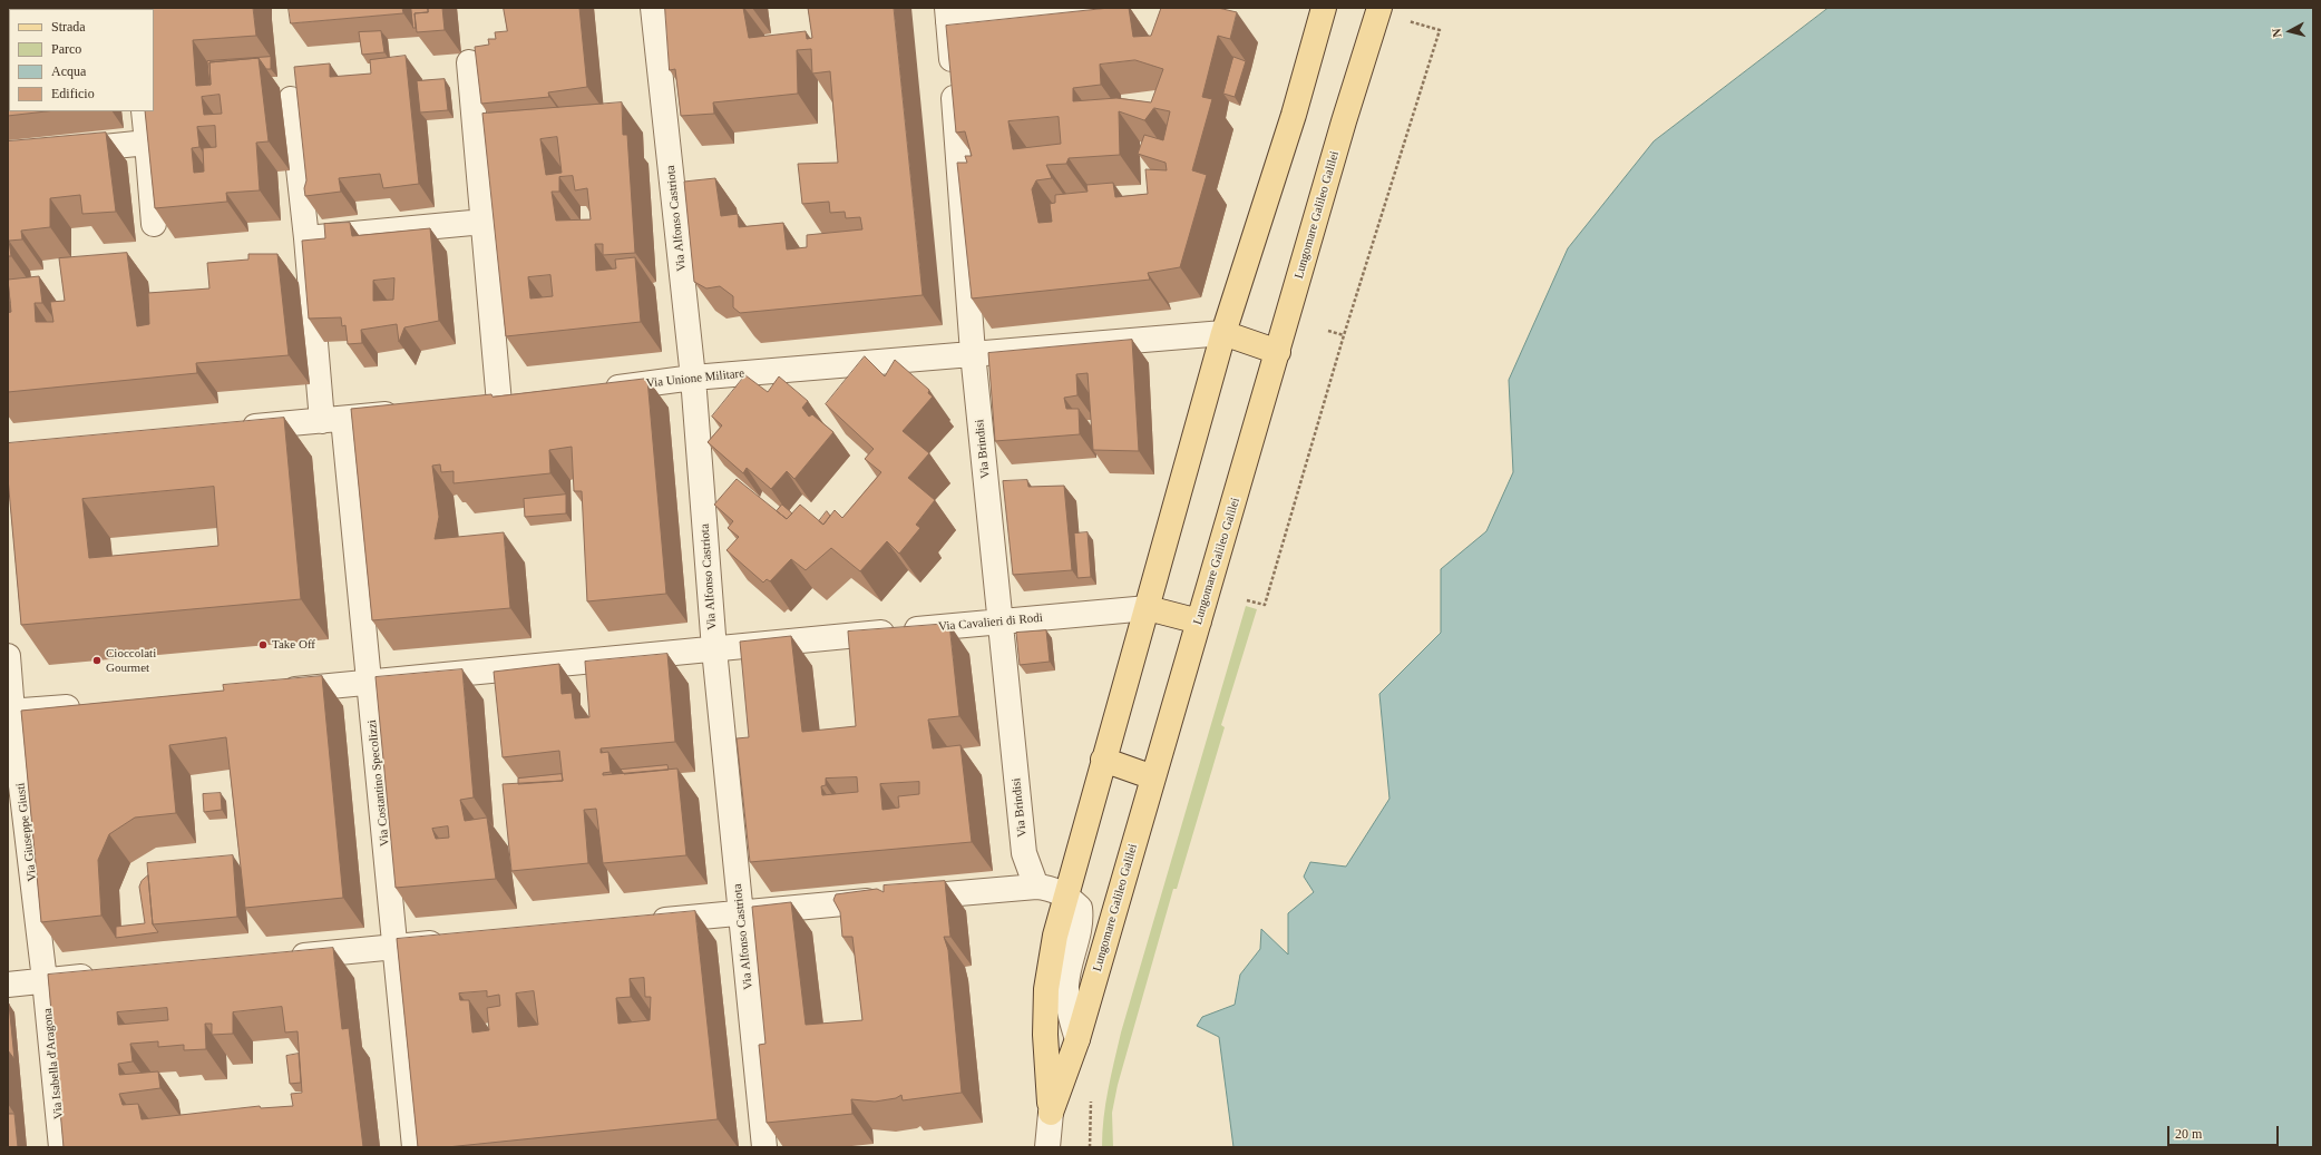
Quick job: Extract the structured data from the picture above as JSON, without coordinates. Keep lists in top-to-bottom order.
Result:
{
  "streets": {
    "main road": ["Lungomare Galileo Galilei"],
    "street": [
      "Via Alfonso Castriota",
      "Via Unione Militare",
      "Via Brindisi",
      "Via Cavalieri di Rodi",
      "Via Costantino Specolizzi",
      "Via Giuseppe Giusti",
      "Via Isabella d'Aragona"
    ]
  },
  "crossings": [
    ["Lungomare Galileo Galilei", "Via Unione Militare"],
    ["Lungomare Galileo Galilei", "Via Cavalieri di Rodi"],
    ["Via Alfonso Castriota", "Via Unione Militare"],
    ["Via Alfonso Castriota", "Via Cavalieri di Rodi"],
    ["Via Unione Militare", "Via Brindisi"],
    ["Via Brindisi", "Via Cavalieri di Rodi"],
    ["Via Cavalieri di Rodi", "Via Costantino Specolizzi"],
    ["Via Giuseppe Giusti", "Via Isabella d'Aragona"]
  ],
  "places": ["Take Off", "Cioccolati Gourmet"],
  "legend": [
    "Strada",
    "Parco",
    "Acqua",
    "Edificio"
  ],
  "scale_bar": "20 m",
  "north": "left"
}
